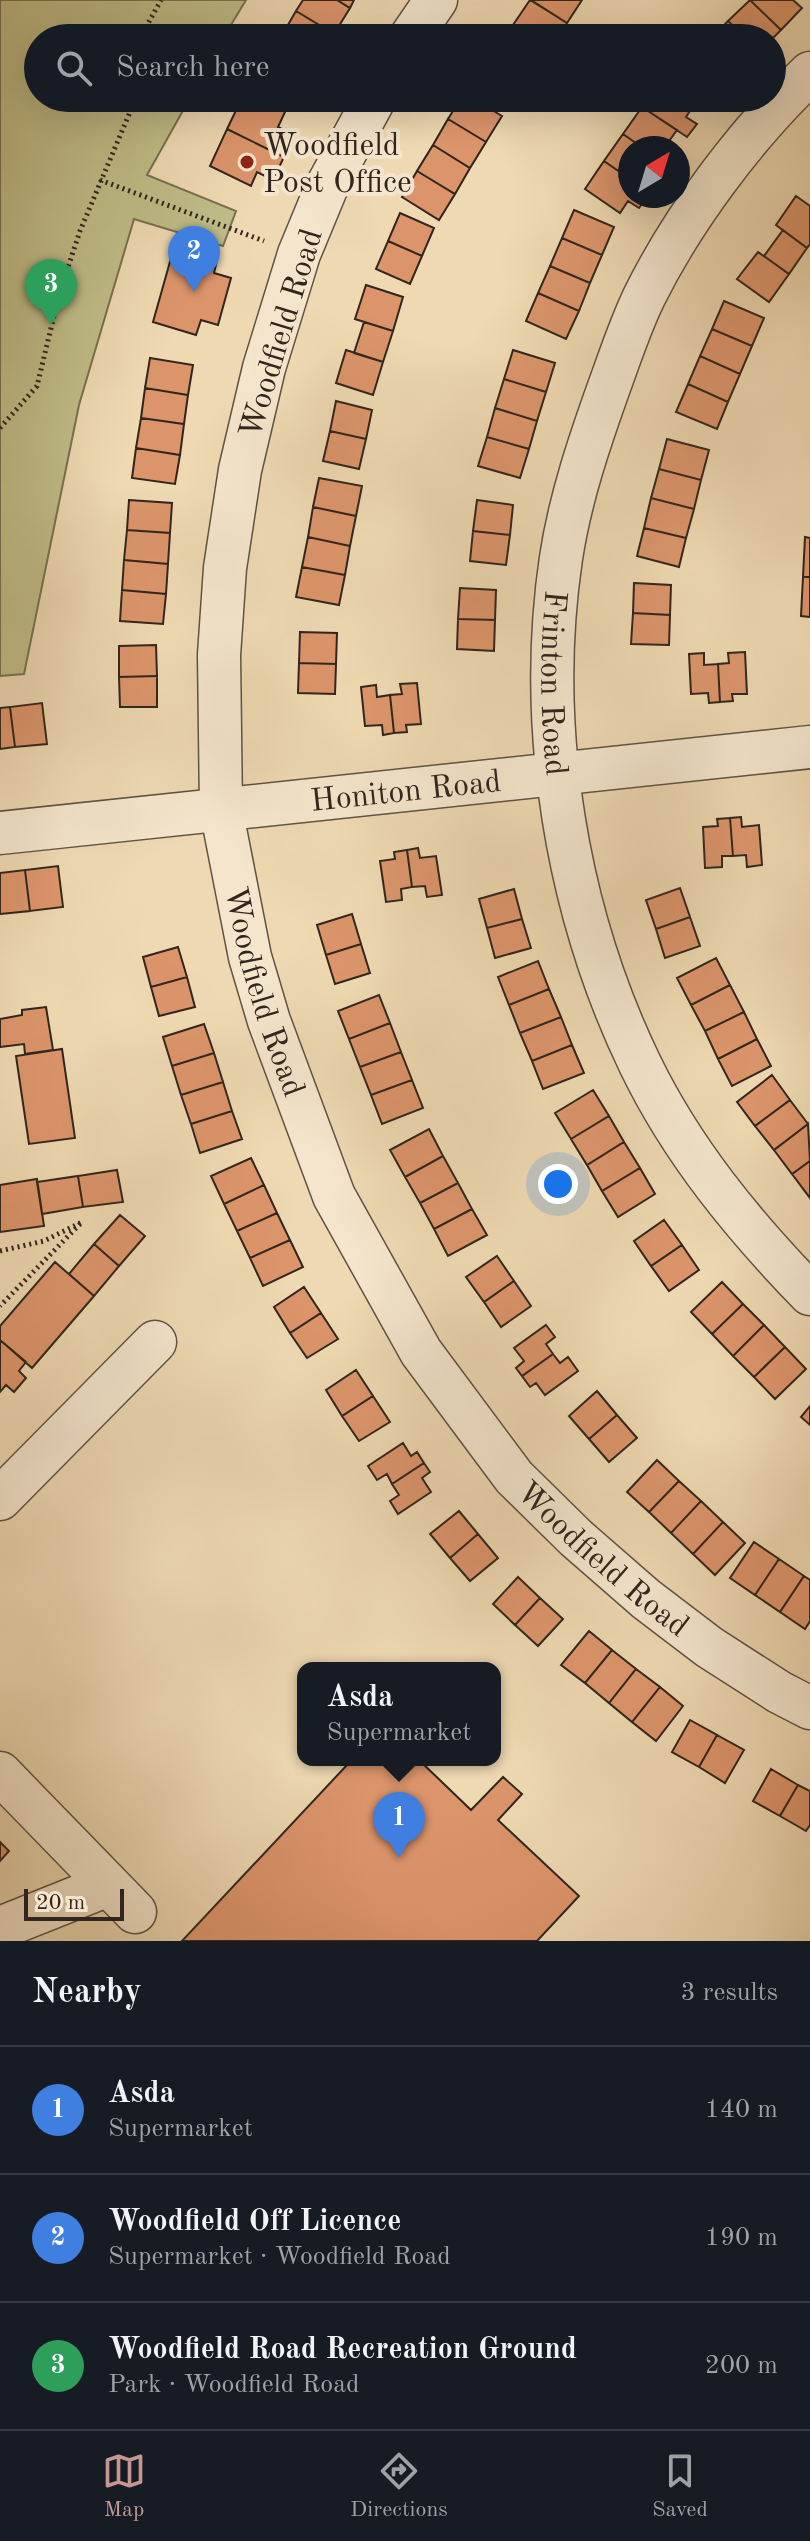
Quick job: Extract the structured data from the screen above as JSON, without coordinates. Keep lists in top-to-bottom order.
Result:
{
  "streets": {
    "street": ["Woodfield Road", "Frinton Road", "Honiton Road"]
  },
  "crossings": [
    ["Woodfield Road", "Honiton Road"],
    ["Frinton Road", "Honiton Road"]
  ],
  "places": ["Woodfield Post Office"],
  "scale_bar": "20 m",
  "north": "top right",
  "page": {
    "search": "Search here",
    "pins": ["2", "3", "1"],
    "popup": ["Asda", "Supermarket"],
    "scale": "20 m",
    "heading": ["Nearby", "3 results"],
    "list": [
      {
        "mark": "1",
        "name": "Asda",
        "note": "Supermarket",
        "value": "140 m"
      },
      {
        "mark": "2",
        "name": "Woodfield Off Licence",
        "note": "Supermarket · Woodfield Road",
        "value": "190 m"
      },
      {
        "mark": "3",
        "name": "Woodfield Road Recreation Ground",
        "note": "Park · Woodfield Road",
        "value": "200 m"
      }
    ],
    "nav": ["Map", "Directions", "Saved"]
  }
}
